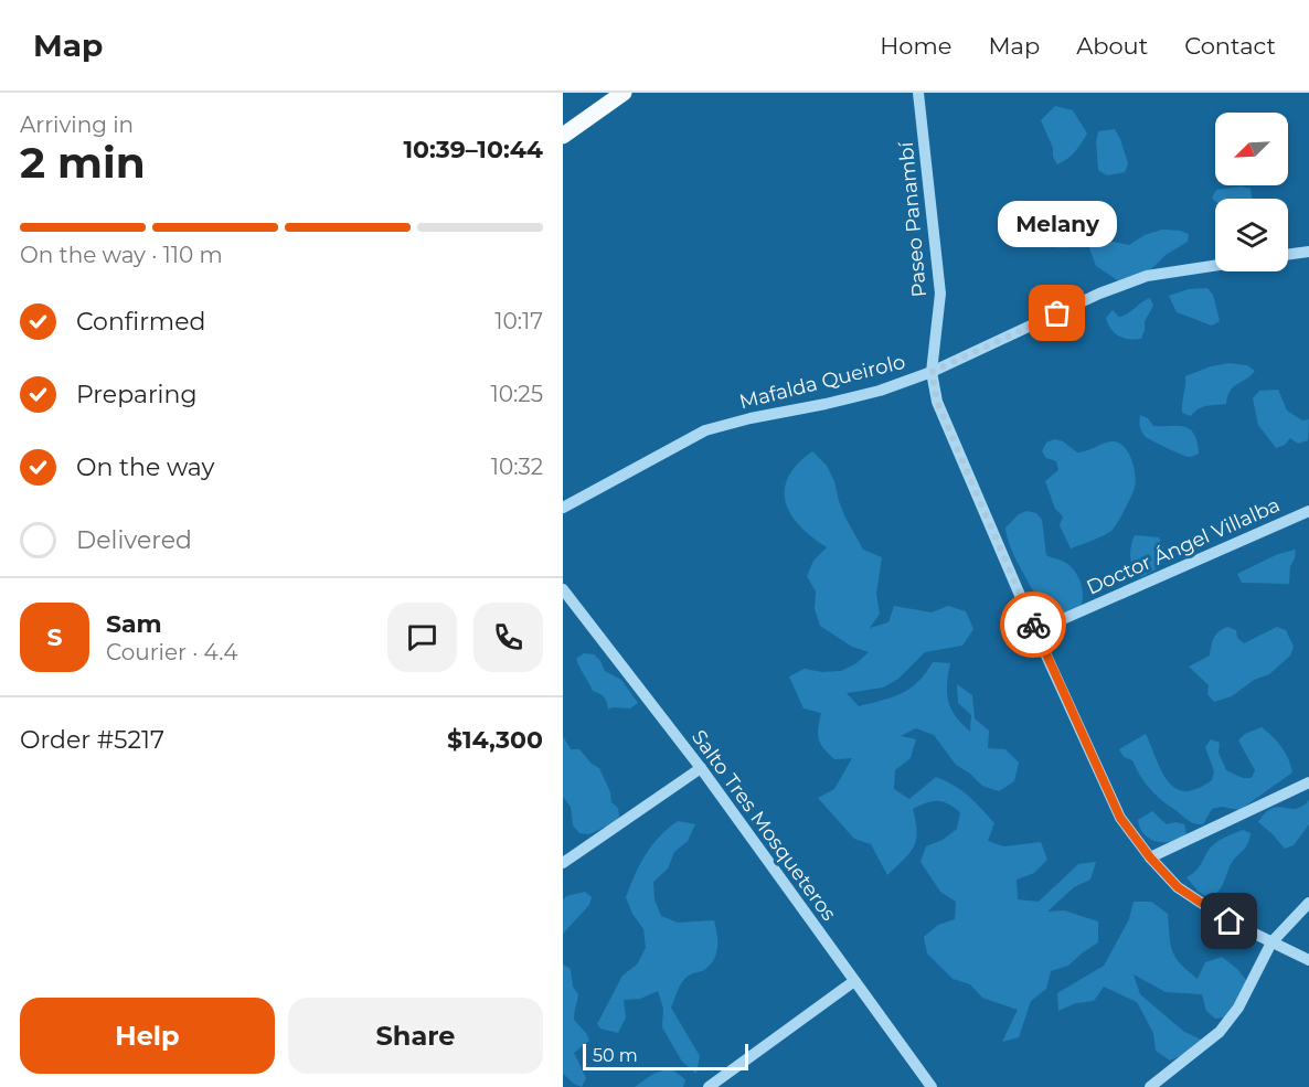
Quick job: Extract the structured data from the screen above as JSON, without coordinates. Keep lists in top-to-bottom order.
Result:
{
  "streets": {
    "street": [
      "Paseo Panambí",
      "Mafalda Queirolo",
      "Doctor Ángel Villalba",
      "Salto Tres Mosqueteros"
    ]
  },
  "crossings": [
    ["Paseo Panambí", "Mafalda Queirolo"],
    ["Paseo Panambí", "Doctor Ángel Villalba"]
  ],
  "places": ["Melany"],
  "scale_bar": "50 m",
  "north": "bottom left",
  "page": {
    "header": "Map",
    "nav": [
      "Home",
      "Map",
      "About",
      "Contact"
    ],
    "heading": ["2 min", "Arriving in", "10:39–10:44"],
    "panel": [
      "Sam",
      "Courier · 4.4",
      "Order #5217",
      "$14,300"
    ],
    "bubble": "Melany",
    "bar": "On the way · 110 m",
    "list": [
      ["Confirmed", "10:17"],
      ["Preparing", "10:25"],
      ["On the way", "10:32"],
      "Delivered"
    ],
    "round": "S",
    "buttons": ["Help", "Share"],
    "scale": "50 m"
  }
}
